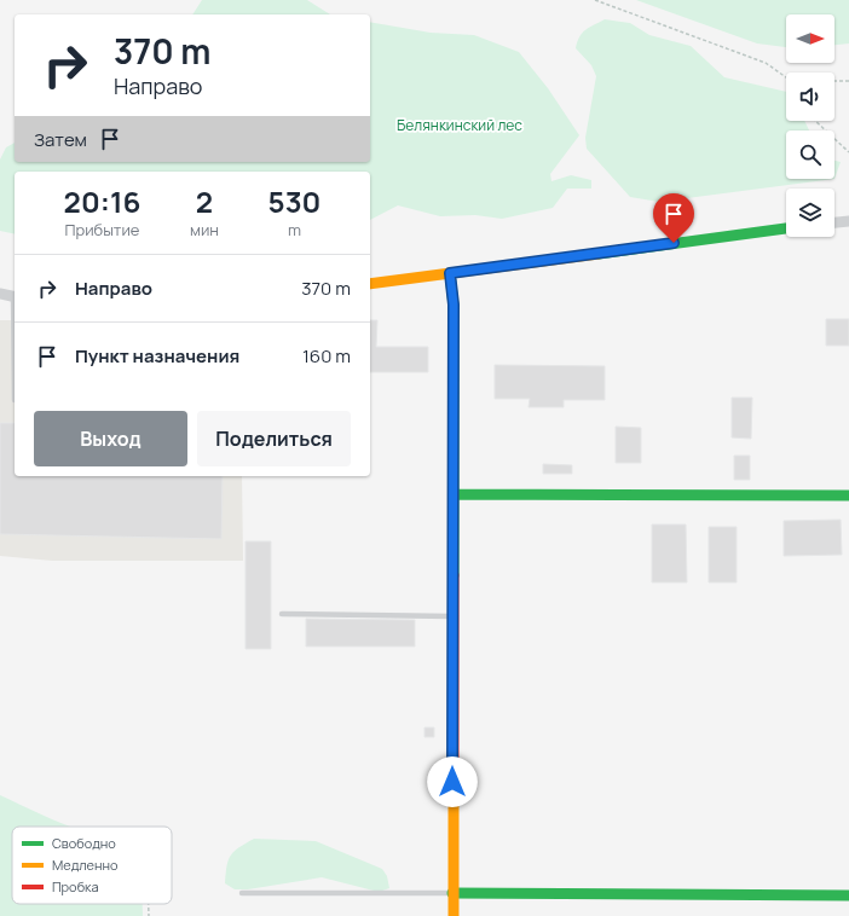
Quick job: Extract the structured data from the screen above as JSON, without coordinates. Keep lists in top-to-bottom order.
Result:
{
  "parks": ["Белянкинский лес"],
  "legend": ["Свободно", "Медленно", "Пробка"],
  "north": "right",
  "page": {
    "turn": ["370 m", "Направо"],
    "then": "Затем",
    "eta": [
      "20:16",
      "Прибытие",
      "2",
      "мин",
      "530",
      "m"
    ],
    "list": [
      {
        "name": "Направо",
        "value": "370 m"
      },
      {
        "name": "Пункт назначения",
        "value": "160 m"
      }
    ],
    "buttons": ["Выход", "Поделиться"]
  }
}
